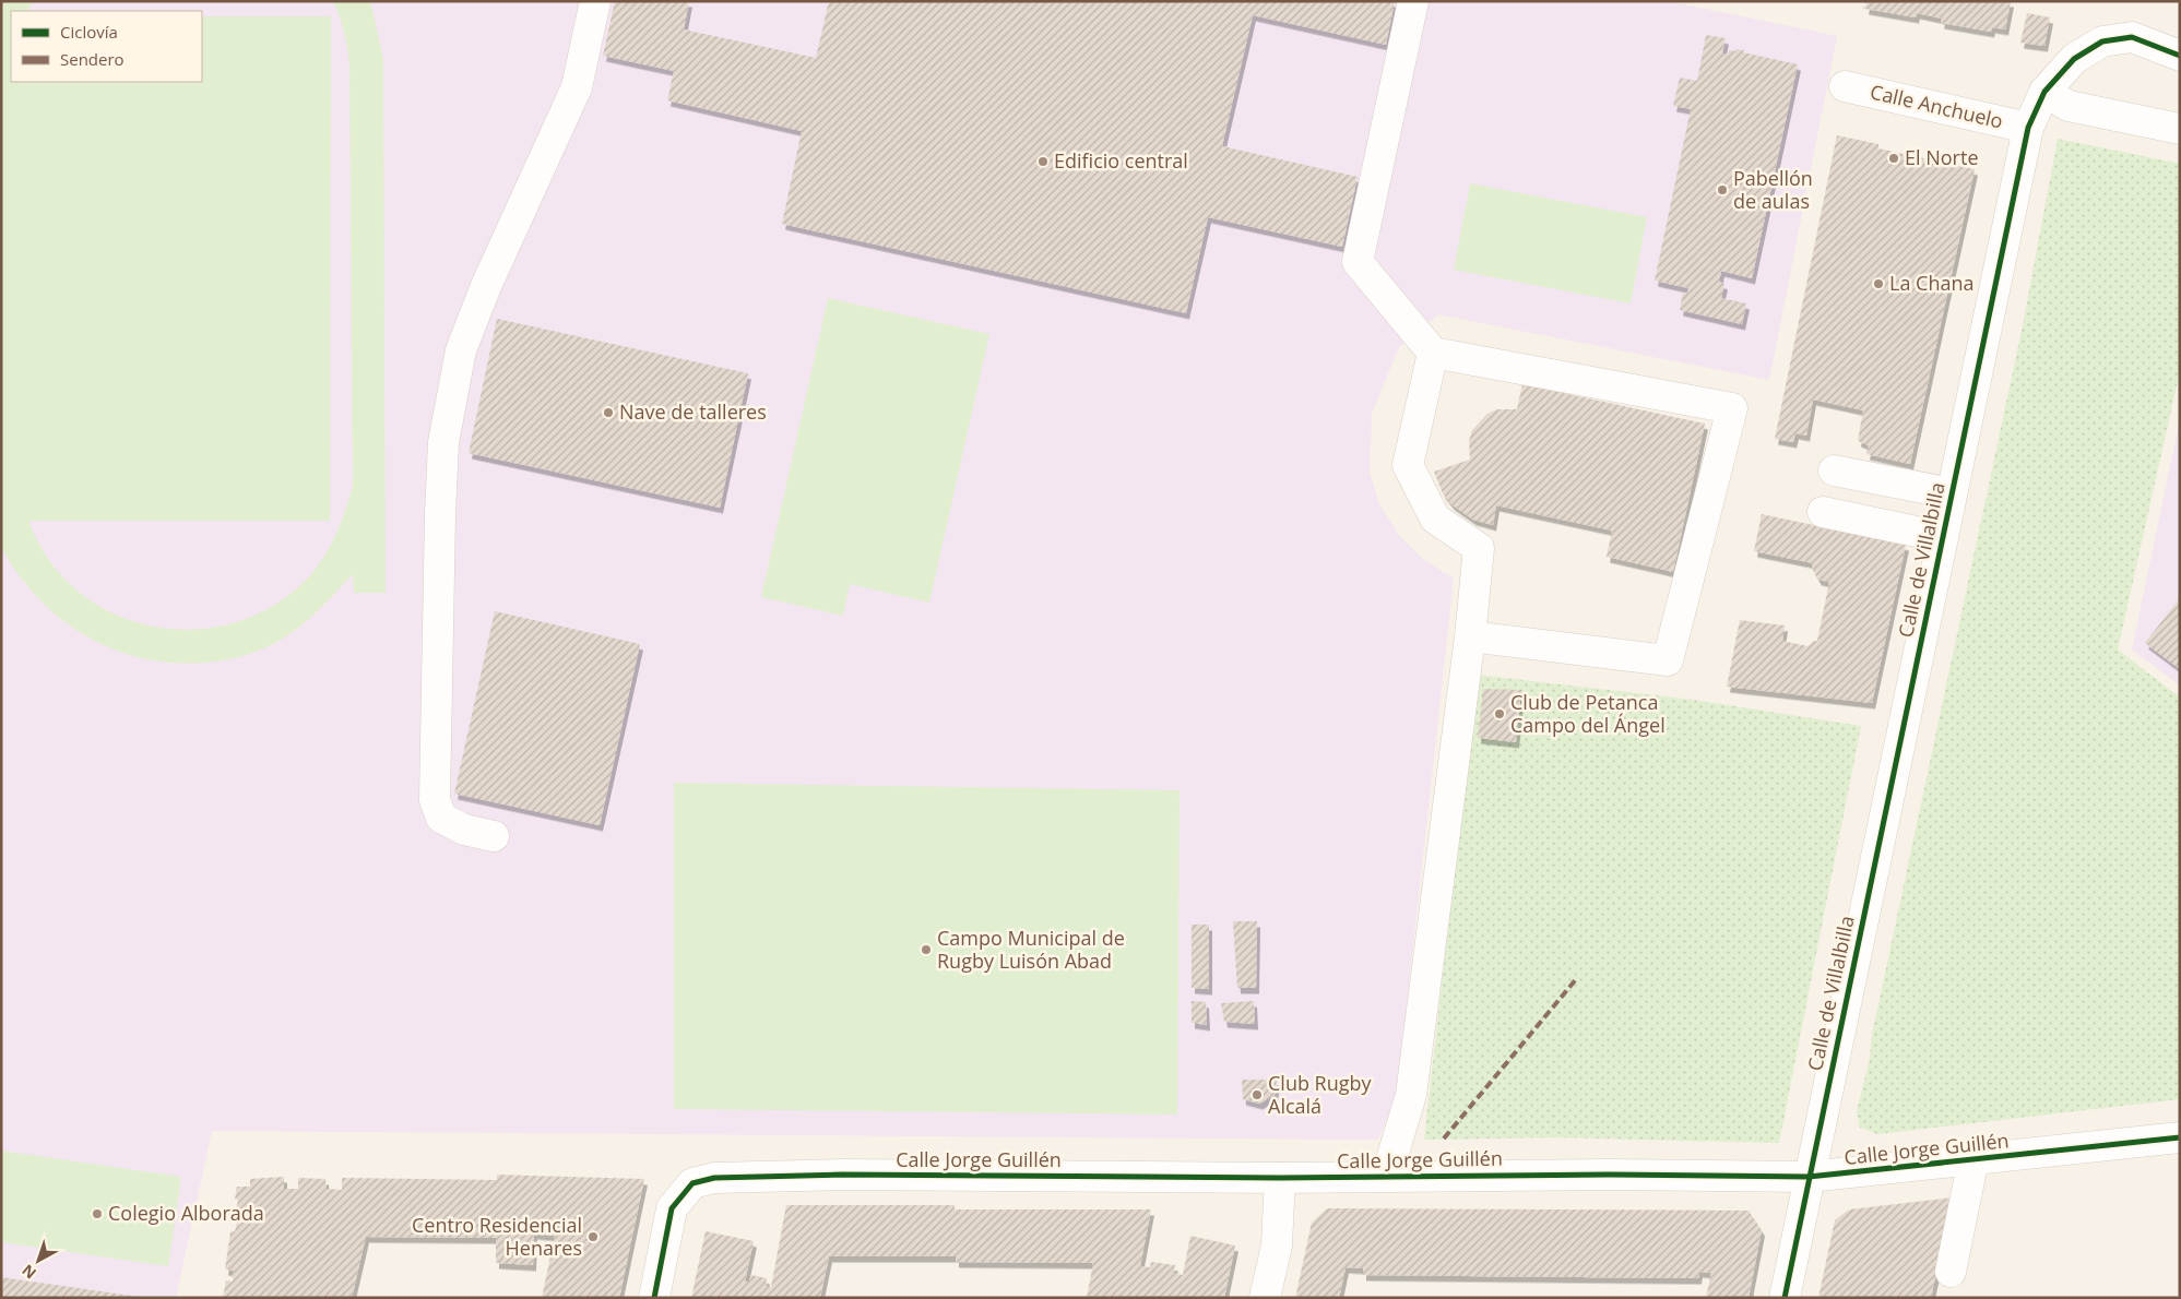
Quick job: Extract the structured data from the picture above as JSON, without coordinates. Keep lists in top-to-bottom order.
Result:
{
  "streets": {
    "street": ["Calle Anchuelo", "Calle de Villalbilla", "Calle Jorge Guillén"]
  },
  "crossings": [
    ["Calle Anchuelo", "Calle de Villalbilla"],
    ["Calle de Villalbilla", "Calle Jorge Guillén"]
  ],
  "places": [
    "El Norte",
    "Edificio central",
    "Pabellón de aulas",
    "La Chana",
    "Nave de talleres",
    "Club de Petanca Campo del Ángel",
    "Campo Municipal de Rugby Luisón Abad",
    "Club Rugby Alcalá",
    "Colegio Alborada",
    "Centro Residencial Henares"
  ],
  "legend": ["Ciclovía", "Sendero"],
  "north": "bottom left"
}
